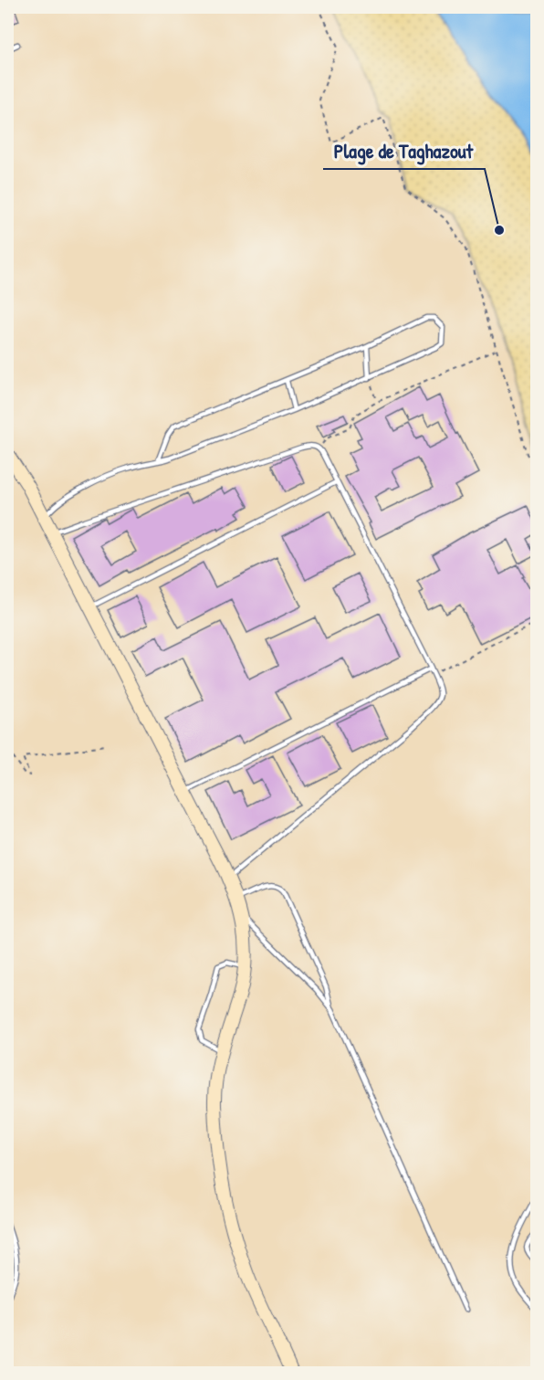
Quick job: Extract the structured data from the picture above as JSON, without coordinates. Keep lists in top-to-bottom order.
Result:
{
  "places": ["Plage de Taghazout"]
}
